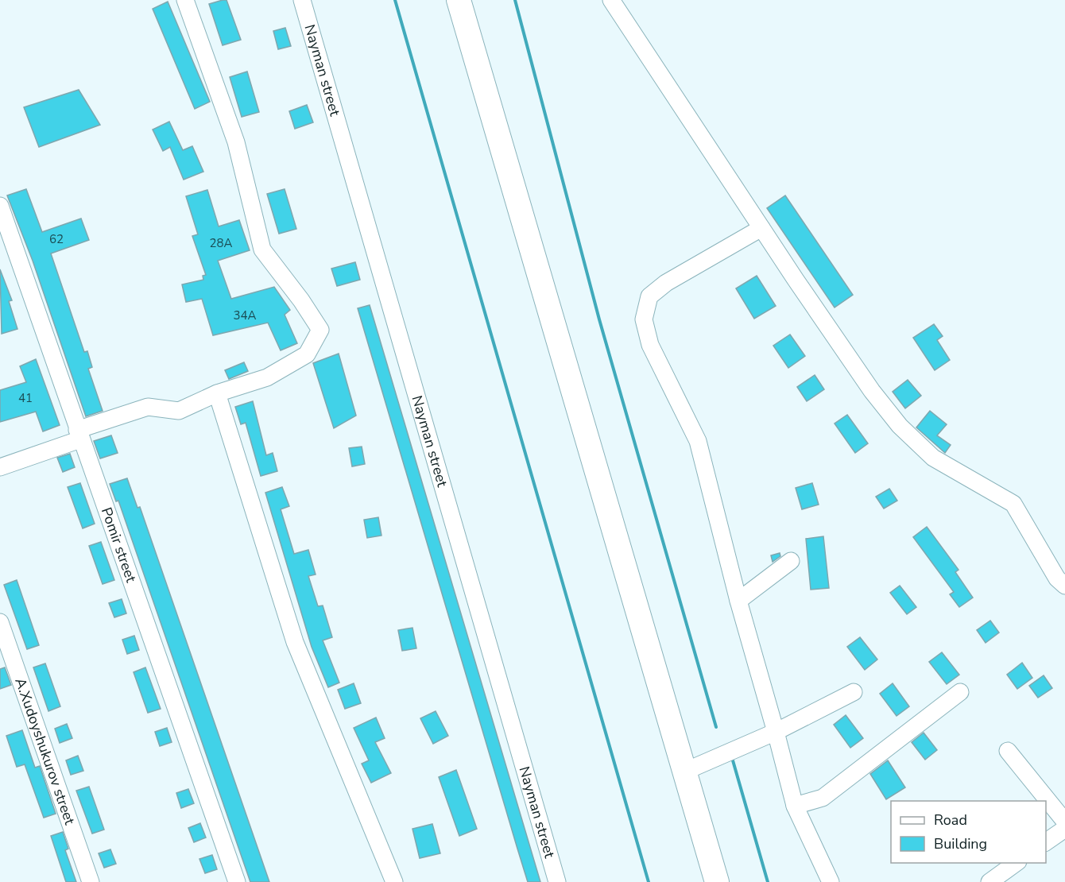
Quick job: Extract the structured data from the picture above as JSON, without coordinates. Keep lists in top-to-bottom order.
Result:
{
  "streets": {
    "street": ["Nayman street", "Pomir street", "A.Xudoyshukurov street"]
  },
  "house_numbers": [
    "62",
    "28A",
    "34A",
    "41"
  ],
  "legend": ["Road", "Building"]
}
